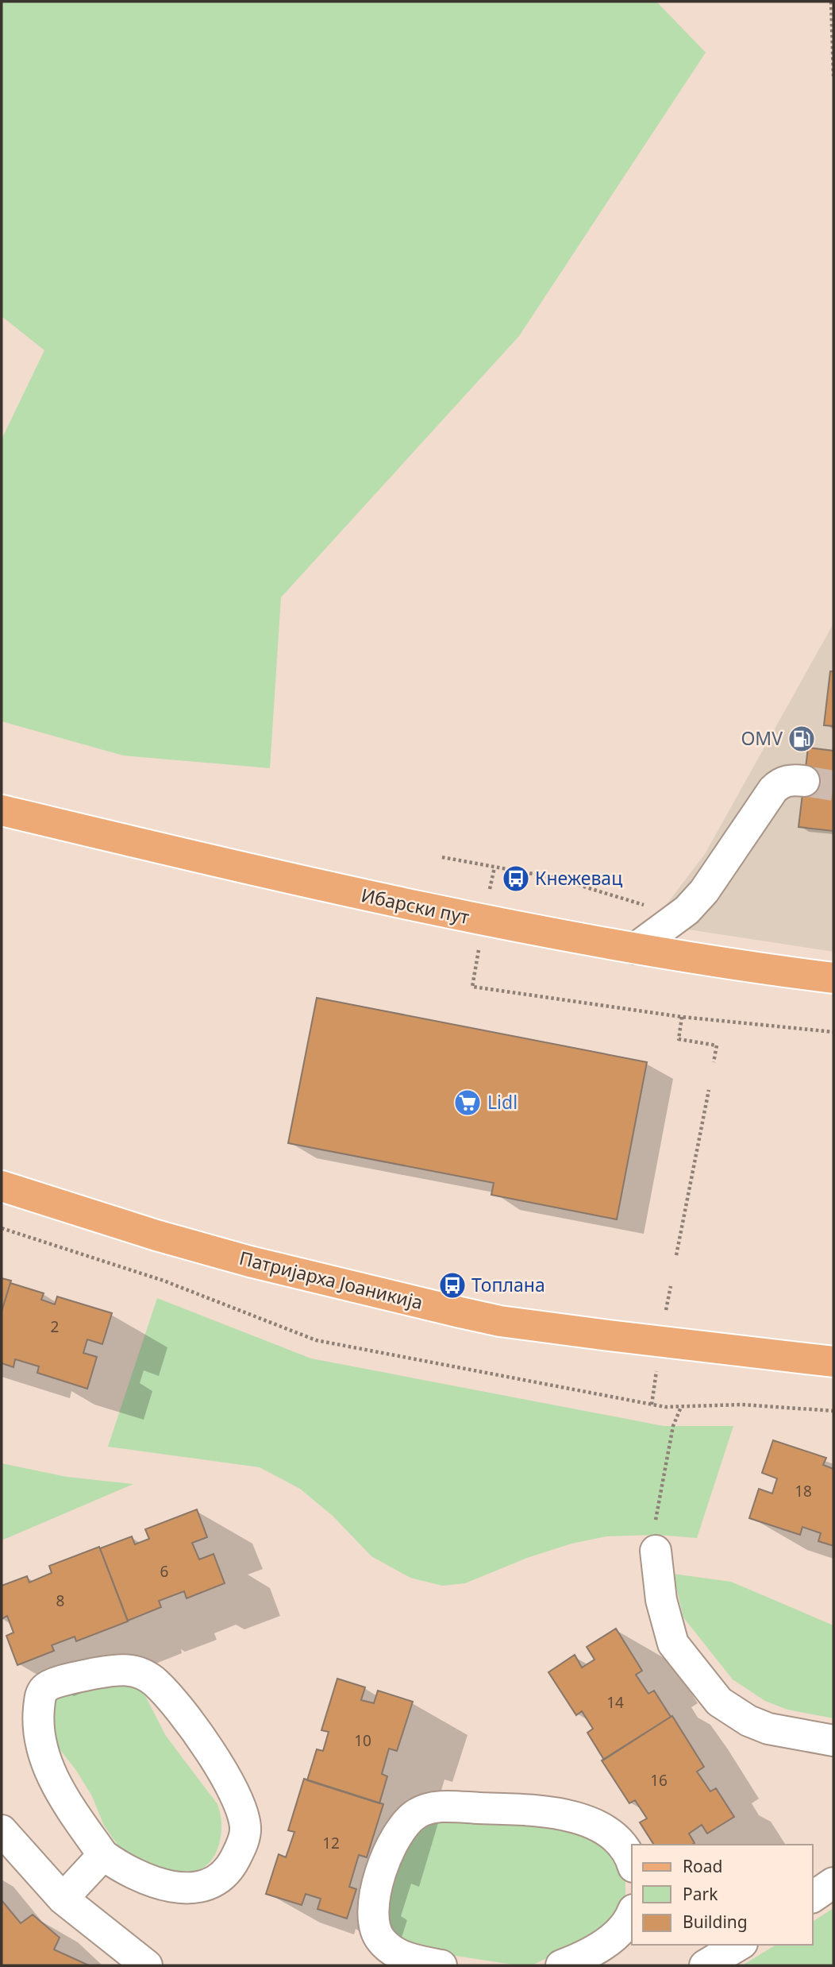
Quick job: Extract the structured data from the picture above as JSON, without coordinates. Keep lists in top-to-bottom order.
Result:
{
  "streets": {
    "main road": ["Ибарски пут", "Патријарха Јоаникија"]
  },
  "places": {
    "fuel station": ["OMV"],
    "bus stop": ["Кнежевац", "Топлана"],
    "supermarket": ["Lidl"]
  },
  "house_numbers": [
    "2",
    "18",
    "6",
    "8",
    "14",
    "10",
    "16",
    "12"
  ],
  "legend": ["Road", "Park", "Building"]
}
